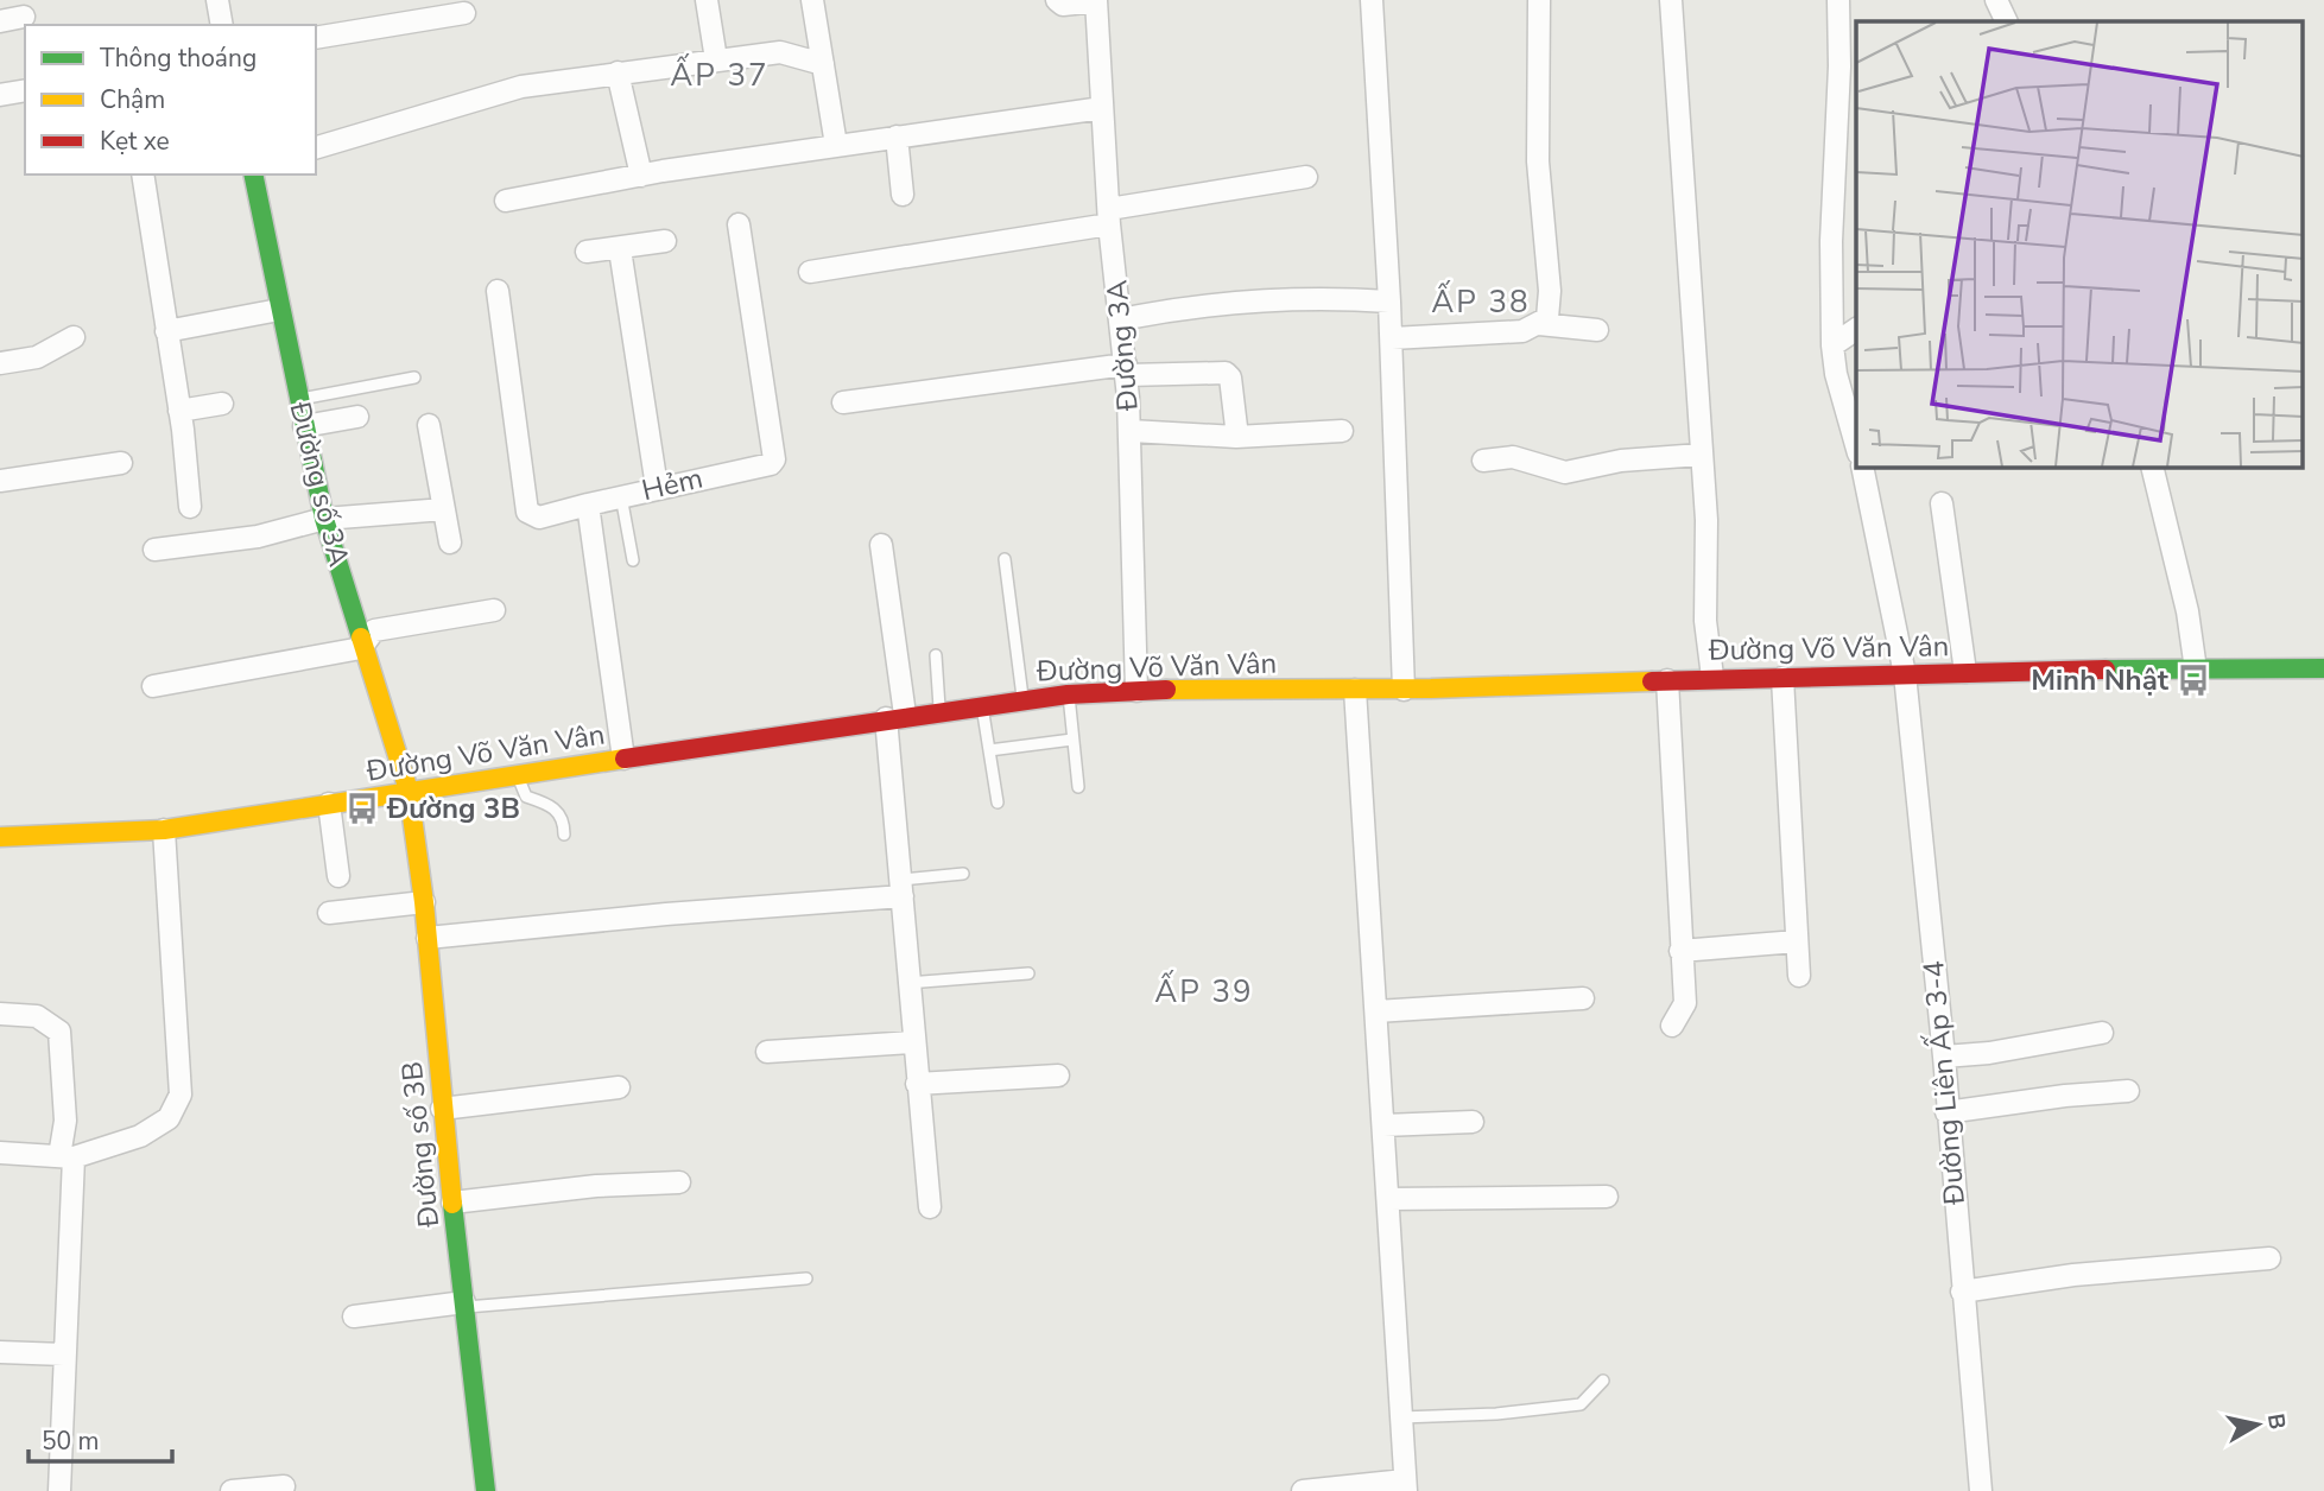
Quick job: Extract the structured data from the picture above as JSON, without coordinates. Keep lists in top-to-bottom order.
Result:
{
  "streets": {
    "street": [
      "Đường 3A",
      "Đường số 3A",
      "Hẻm",
      "Đường Võ Văn Vân",
      "Đường Liên Ấp 3-4",
      "Đường số 3B"
    ]
  },
  "crossings": [
    ["Đường 3A", "Đường Võ Văn Vân"],
    ["Đường số 3A", "Đường Võ Văn Vân"],
    ["Đường số 3A", "Đường số 3B"],
    ["Đường Võ Văn Vân", "Đường Liên Ấp 3-4"],
    ["Đường Võ Văn Vân", "Đường số 3B"]
  ],
  "districts": ["ẤP 37", "ẤP 38", "ẤP 39"],
  "places": {
    "bus stop": ["Minh Nhật", "Đường 3B"]
  },
  "legend": ["Thông thoáng", "Chậm", "Kẹt xe"],
  "scale_bar": "50 m",
  "north": "right"
}
